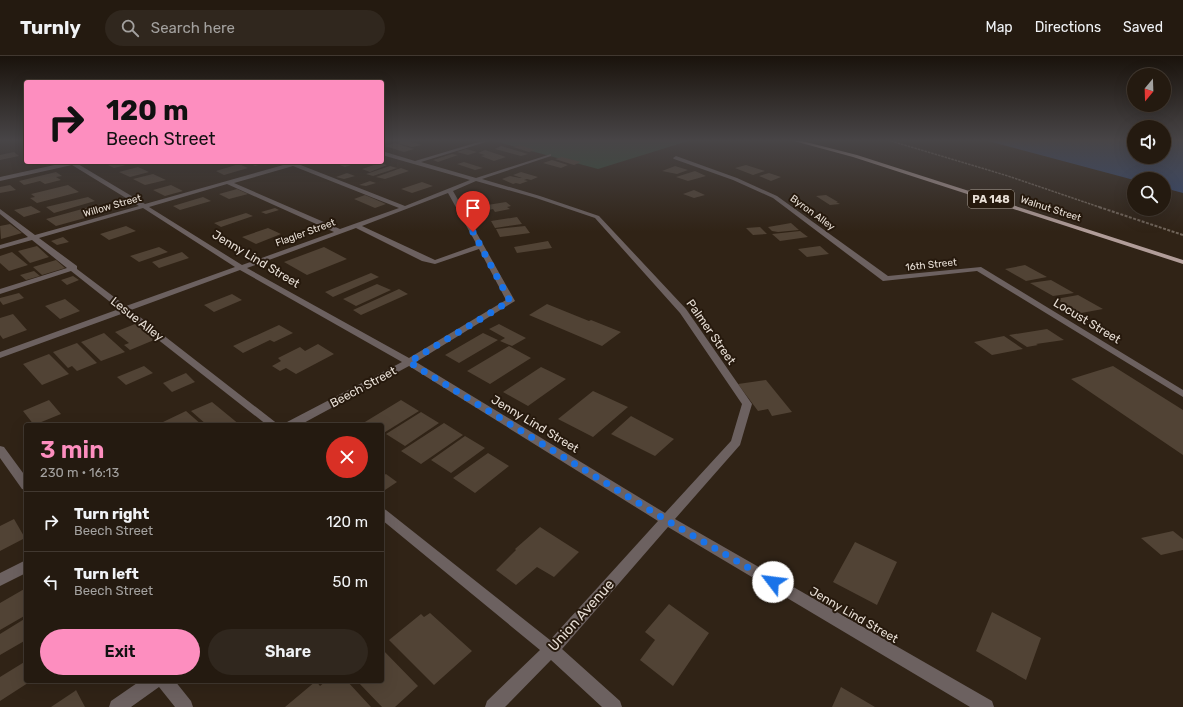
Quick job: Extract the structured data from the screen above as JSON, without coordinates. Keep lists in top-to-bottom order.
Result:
{
  "streets": {
    "main road": ["PA 148", "Walnut Street"],
    "street": [
      "Willow Street",
      "Byron Alley",
      "Flagler Street",
      "Jenny Lind Street",
      "16th Street",
      "Lesue Alley",
      "Locust Street",
      "Palmer Street",
      "Beech Street",
      "Union Avenue"
    ]
  },
  "crossings": [
    ["Willow Street", "Jenny Lind Street"],
    ["Willow Street", "Lesue Alley"],
    ["Byron Alley", "16th Street"],
    ["Flagler Street", "Jenny Lind Street"],
    ["Flagler Street", "Lesue Alley"],
    ["Flagler Street", "Palmer Street"],
    ["Flagler Street", "Beech Street"],
    ["Jenny Lind Street", "Palmer Street"],
    ["Jenny Lind Street", "Beech Street"],
    ["Jenny Lind Street", "Union Avenue"],
    ["16th Street", "Locust Street"],
    ["Palmer Street", "Union Avenue"]
  ],
  "north": "bottom",
  "page": {
    "header": "Turnly",
    "search": "Search here",
    "nav": ["Map", "Directions", "Saved"],
    "turn": ["120 m", "Beech Street"],
    "heading": ["3 min", "230 m · 16:13"],
    "list": [
      {
        "name": "Turn right",
        "note": "Beech Street",
        "value": "120 m"
      },
      {
        "name": "Turn left",
        "note": "Beech Street",
        "value": "50 m"
      }
    ],
    "buttons": ["Exit", "Share"]
  }
}
